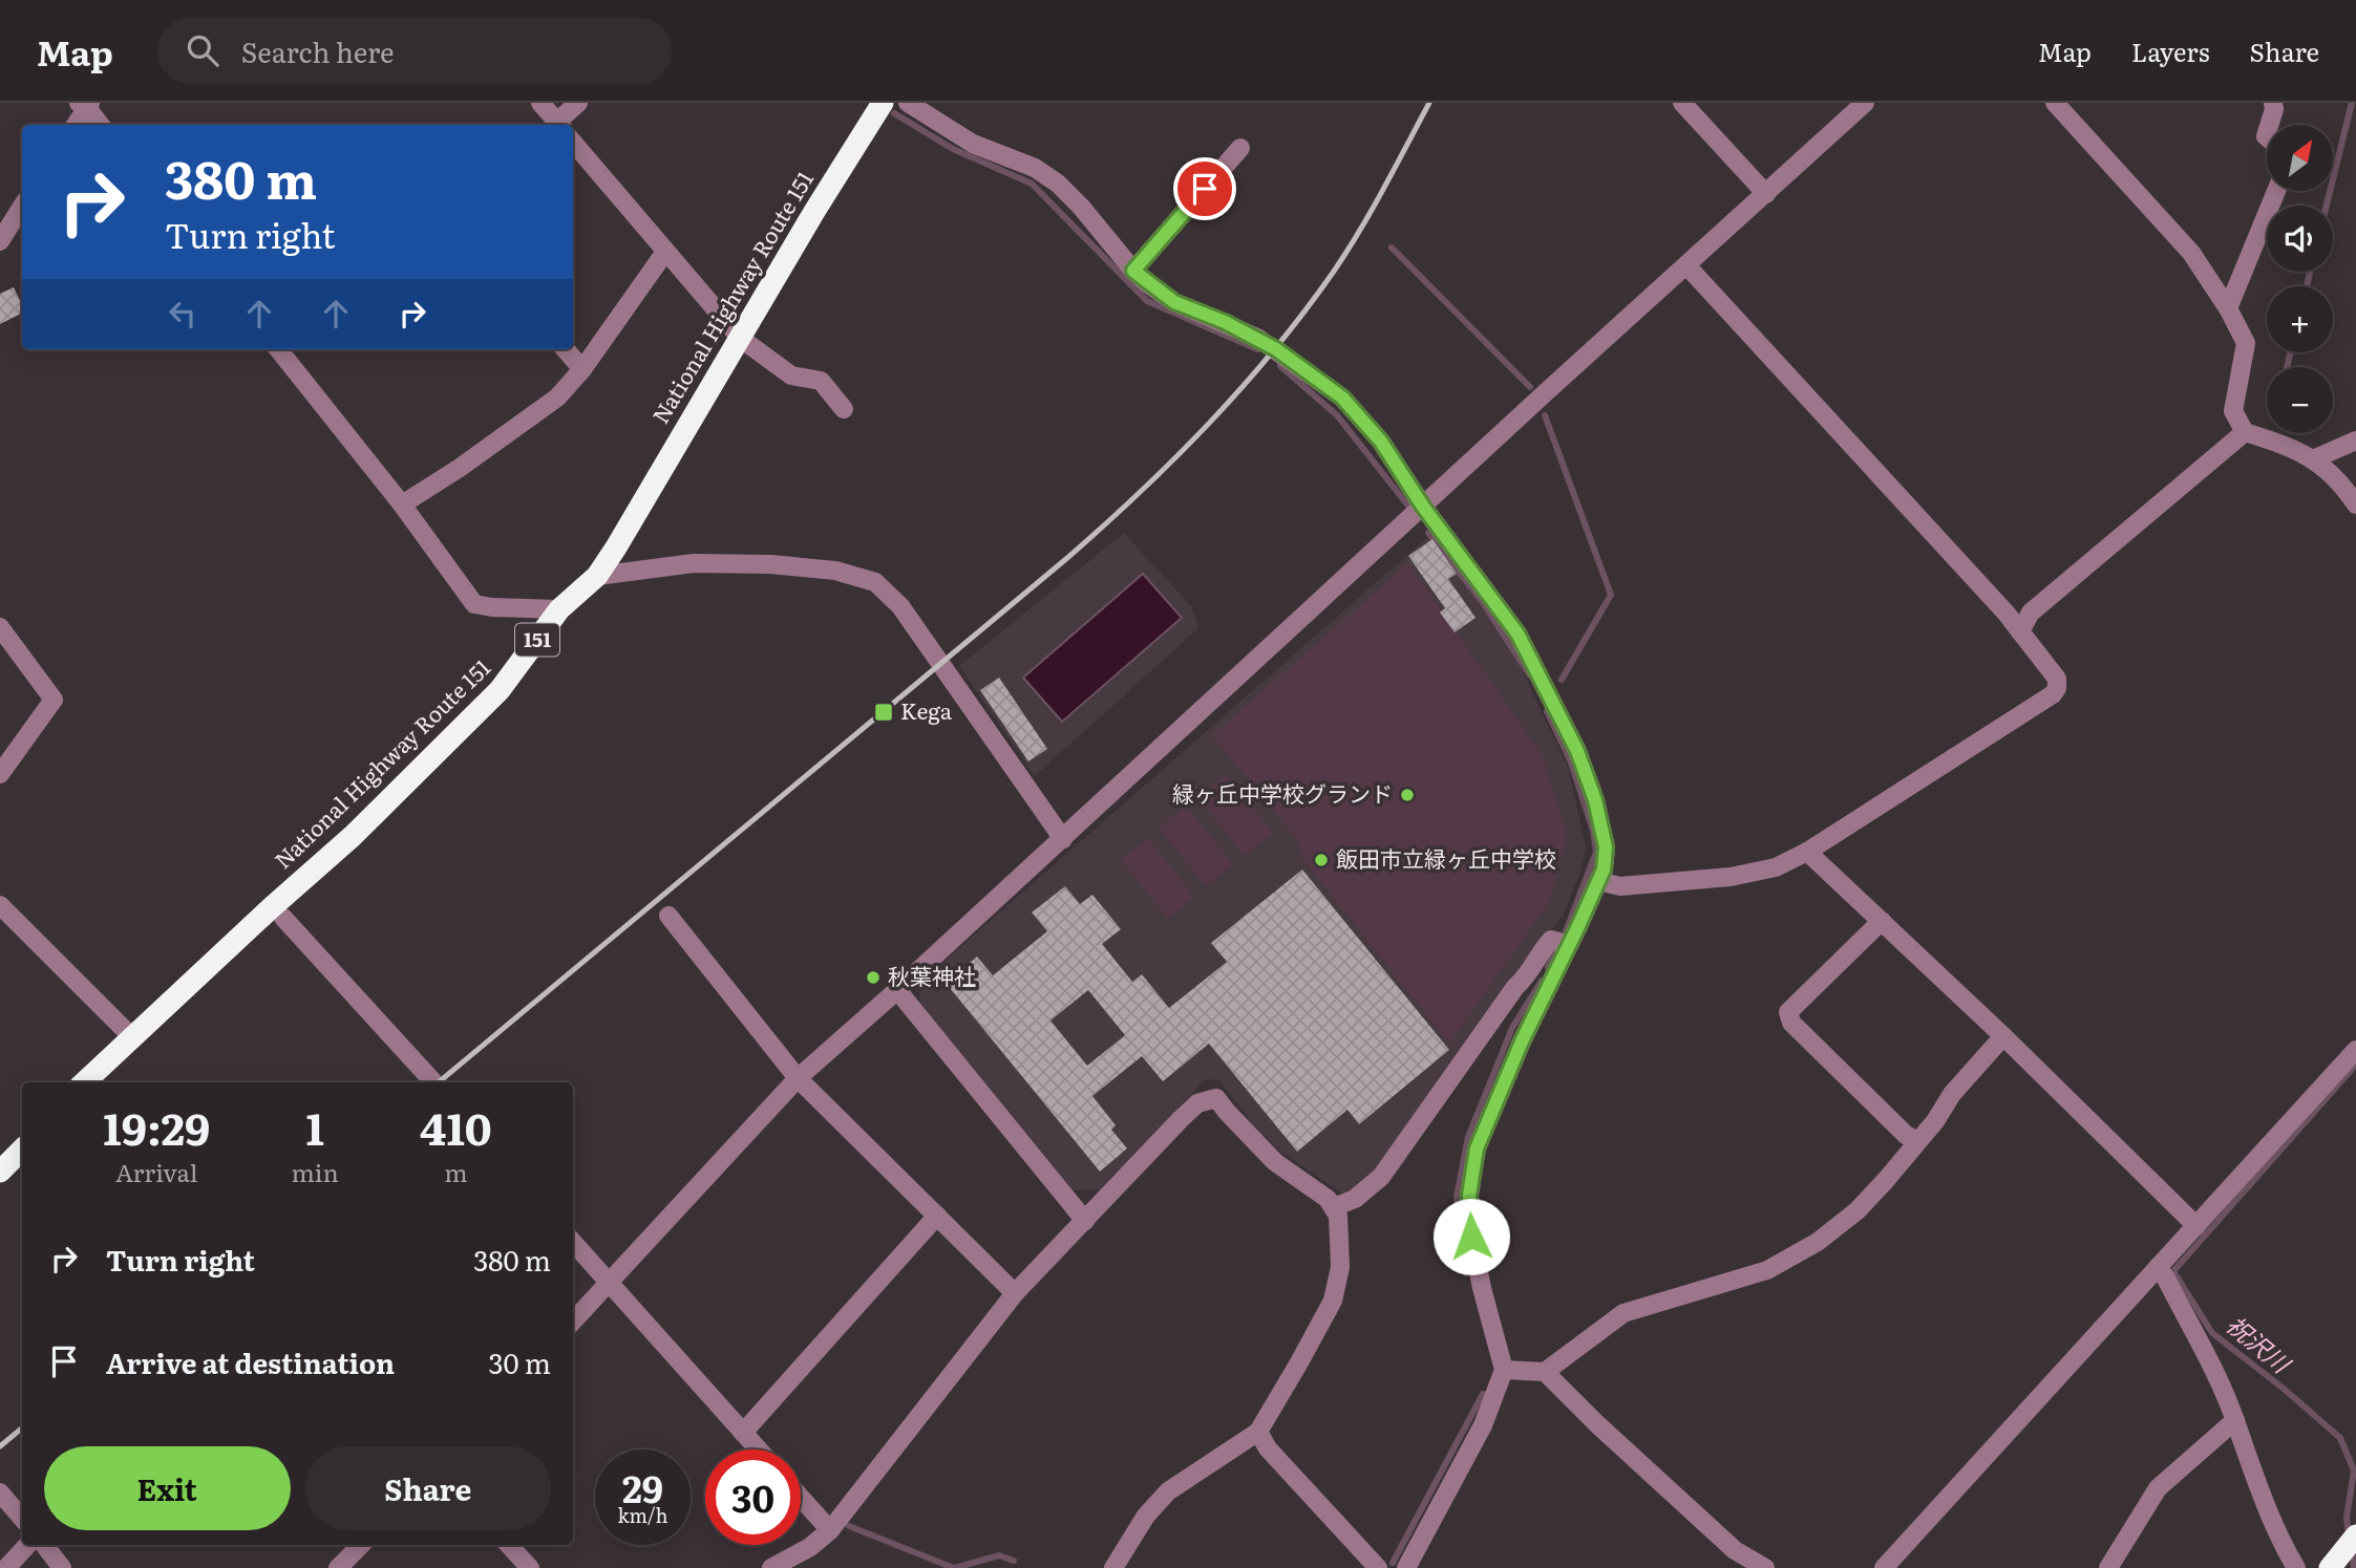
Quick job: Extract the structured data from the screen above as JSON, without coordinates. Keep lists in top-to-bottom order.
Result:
{
  "streets": {
    "highway": ["National Highway Route 151", "151"]
  },
  "water": ["祝沢川"],
  "places": {
    "transit": ["Kega"],
    "other": ["緑ヶ丘中学校グランド", "飯田市立緑ヶ丘中学校", "秋葉神社"]
  },
  "north": "top right",
  "page": {
    "header": "Map",
    "search": "Search here",
    "nav": ["Map", "Layers", "Share"],
    "map_buttons": ["+", "−"],
    "turn": ["380 m", "Turn right"],
    "eta": [
      "19:29",
      "Arrival",
      "1",
      "min",
      "410",
      "m"
    ],
    "list": [
      {
        "name": "Turn right",
        "value": "380 m"
      },
      {
        "name": "Arrive at destination",
        "value": "30 m"
      }
    ],
    "buttons": ["Exit", "Share"],
    "speed": "29 km/h",
    "limit": "30"
  }
}
